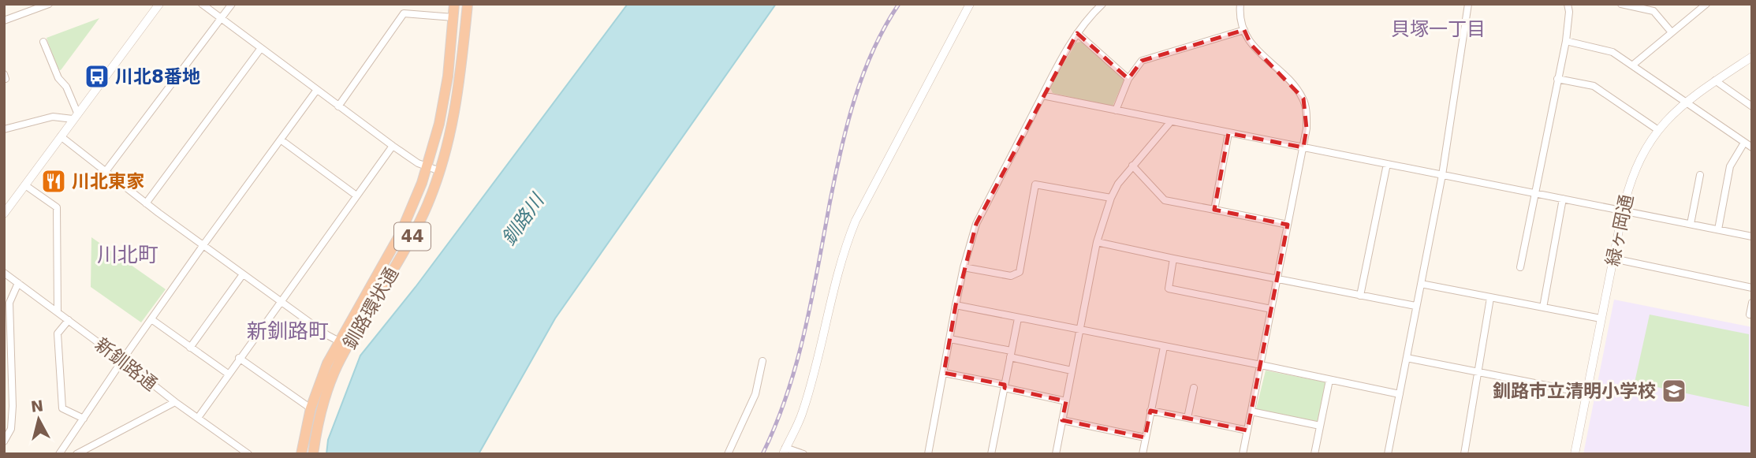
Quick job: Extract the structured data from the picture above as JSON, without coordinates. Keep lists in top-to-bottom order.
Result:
{
  "streets": {
    "highway": ["44", "釧路環状通"],
    "street": ["緑ヶ岡通", "新釧路通"]
  },
  "districts": ["貝塚一丁目", "川北町", "新釧路町"],
  "water": ["釧路川"],
  "places": {
    "bus stop": ["川北8番地"],
    "restaurant": ["川北東家"],
    "school or university": ["釧路市立清明小学校"]
  },
  "north": "top"
}
